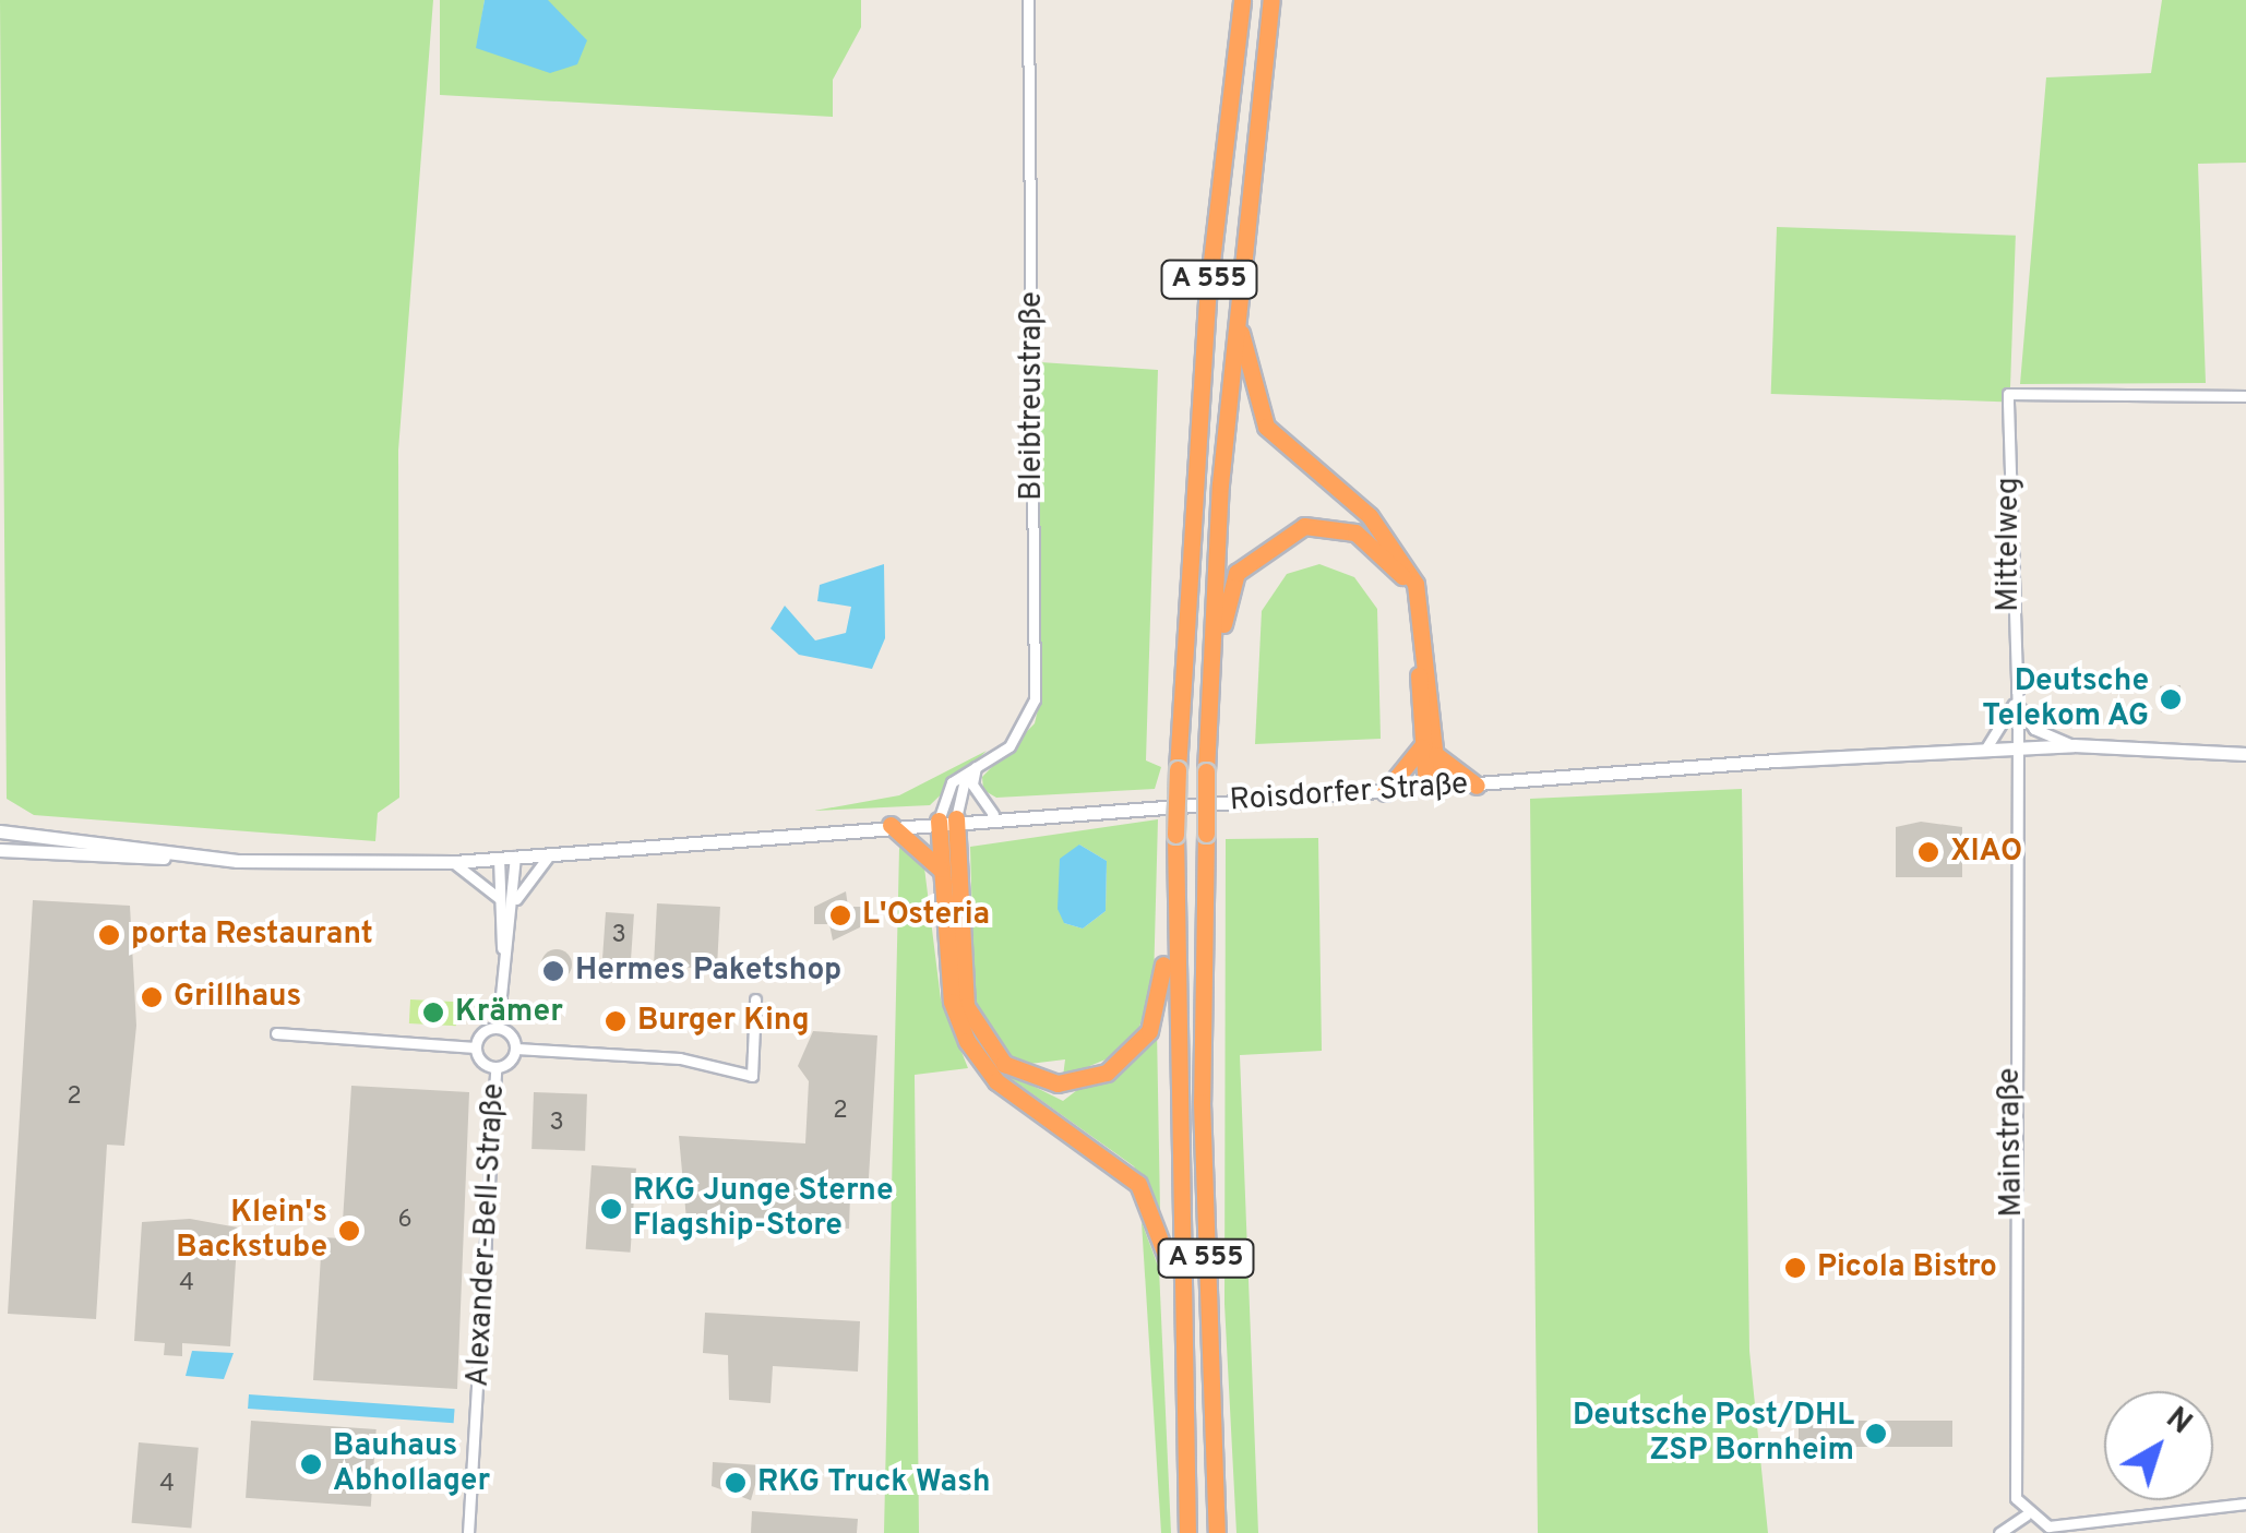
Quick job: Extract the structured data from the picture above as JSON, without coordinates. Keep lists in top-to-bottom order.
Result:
{
  "streets": {
    "highway": ["A 555"],
    "main road": ["Roisdorfer Straße"],
    "street": [
      "Bleibtreustraße",
      "Mittelweg",
      "Mainstraße",
      "Alexander-Bell-Straße"
    ]
  },
  "crossings": [
    ["Bleibtreustraße", "Roisdorfer Straße"],
    ["Mittelweg", "Roisdorfer Straße"],
    ["Mittelweg", "Mainstraße"]
  ],
  "places": [
    "Deutsche Telekom AG",
    "XIAO",
    "L'Osteria",
    "porta Restaurant",
    "Hermes Paketshop",
    "Grillhaus",
    "Krämer",
    "Burger King",
    "RKG Junge Sterne Flagship-Store",
    "Klein's Backstube",
    "Picola Bistro",
    "Deutsche Post/DHL ZSP Bornheim",
    "Bauhaus Abhollager",
    "RKG Truck Wash"
  ],
  "house_numbers": [
    "3",
    "2",
    "2",
    "3",
    "6",
    "4",
    "4"
  ],
  "north": "top right"
}
